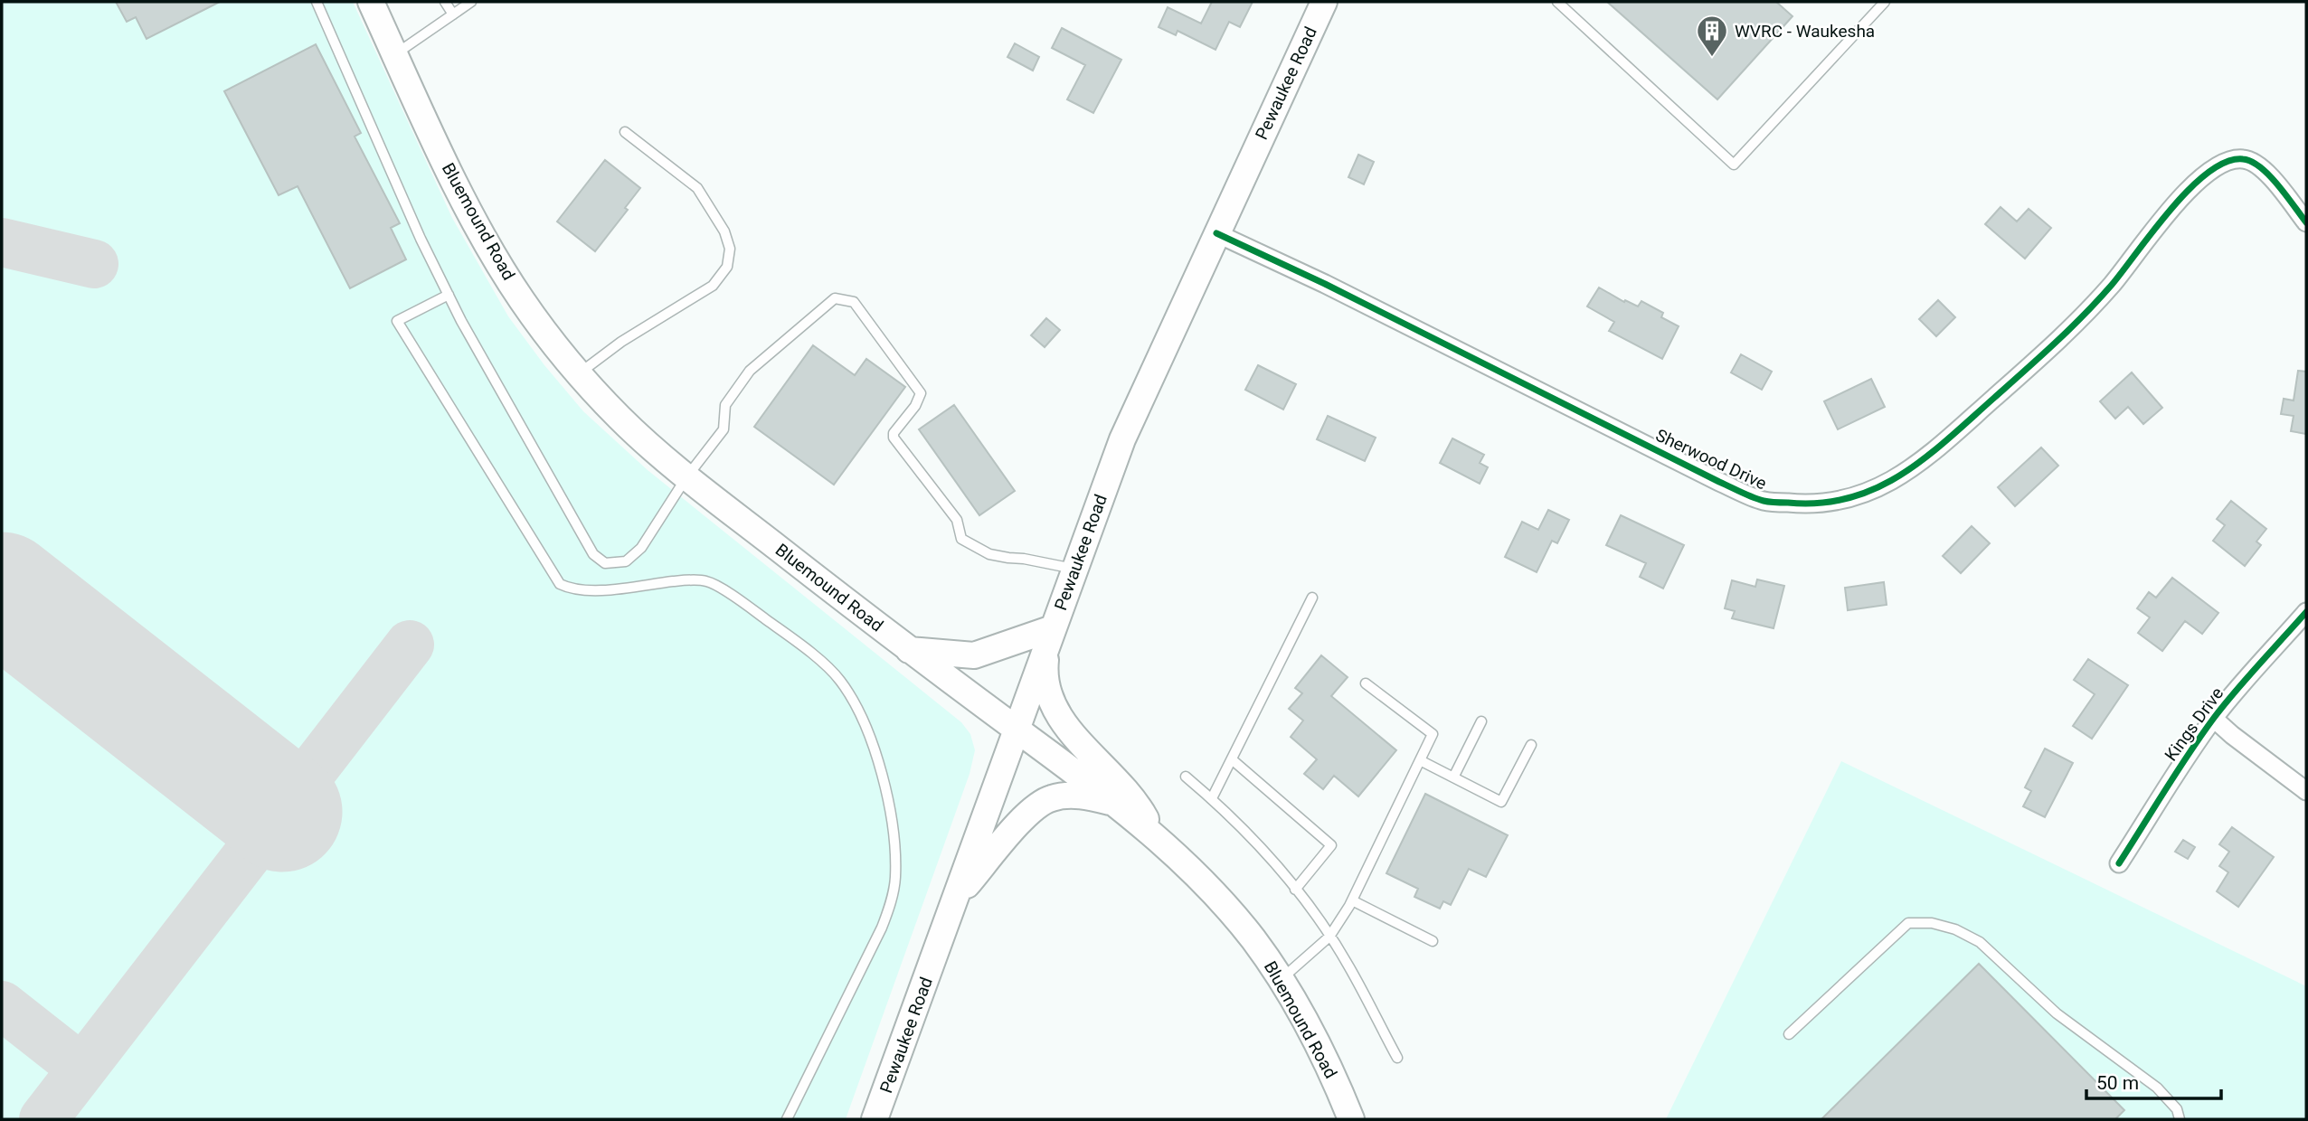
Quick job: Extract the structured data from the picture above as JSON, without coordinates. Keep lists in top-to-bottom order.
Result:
{
  "streets": {
    "main road": ["Pewaukee Road", "Bluemound Road"],
    "street": ["Sherwood Drive", "Kings Drive"]
  },
  "crossings": [
    ["Pewaukee Road", "Bluemound Road"],
    ["Pewaukee Road", "Sherwood Drive"]
  ],
  "places": {
    "building": ["WVRC - Waukesha"]
  },
  "scale_bar": "50 m"
}
